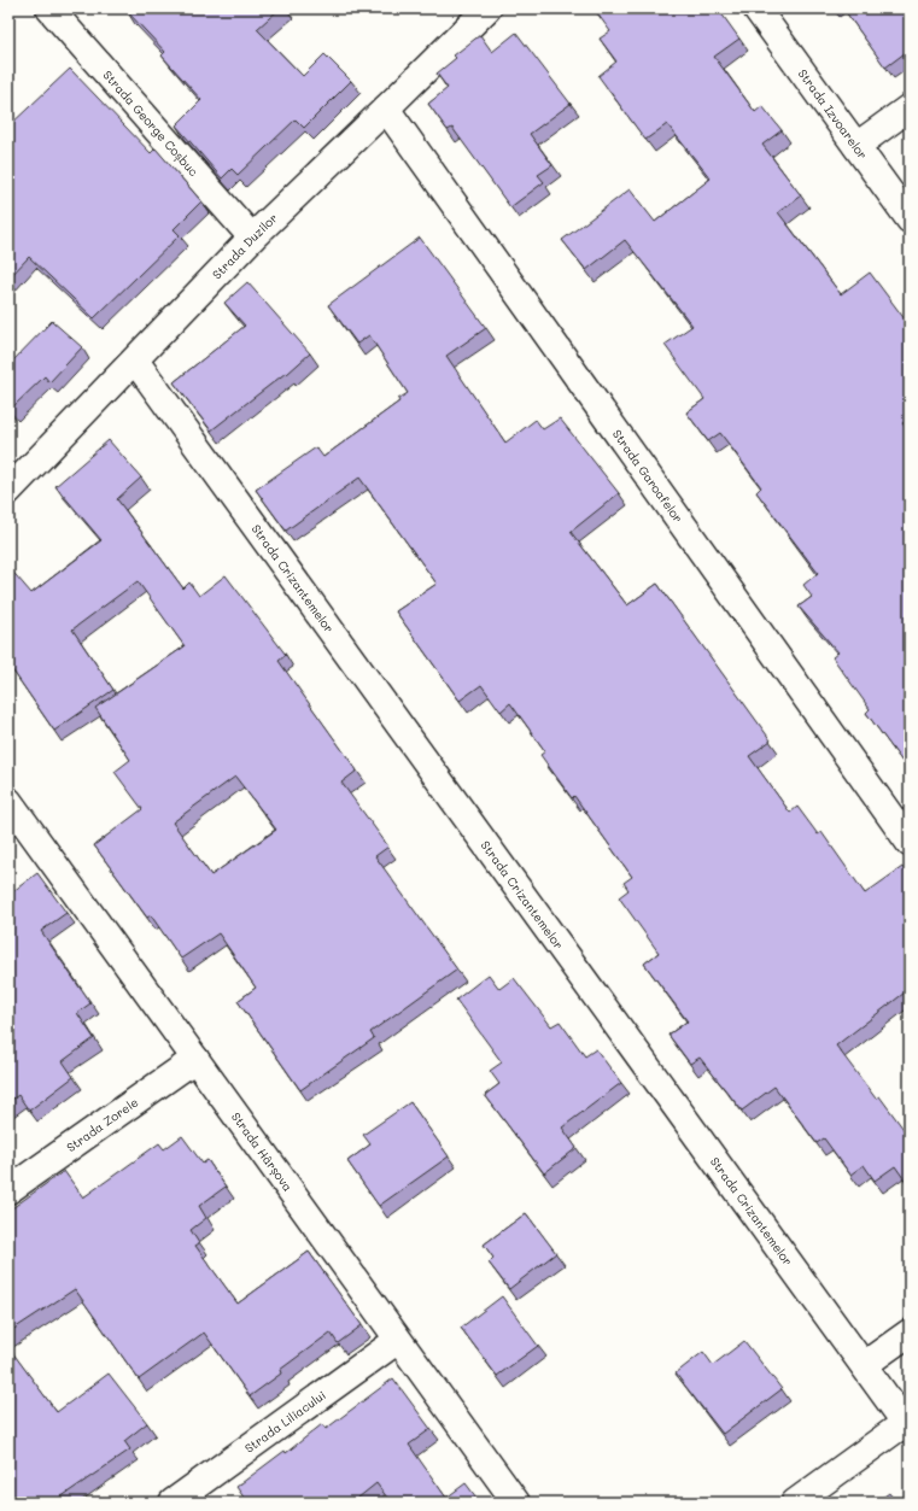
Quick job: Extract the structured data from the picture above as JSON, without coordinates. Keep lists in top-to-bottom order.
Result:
{
  "streets": {
    "street": [
      "Strada Izvoarelor",
      "Strada George Coșbuc",
      "Strada Duzilor",
      "Strada Garoafelor",
      "Strada Crizantemelor",
      "Strada Zorele",
      "Strada Hârșova",
      "Strada Liliacului"
    ]
  },
  "crossings": [
    ["Strada George Coșbuc", "Strada Duzilor"],
    ["Strada Duzilor", "Strada Garoafelor"],
    ["Strada Duzilor", "Strada Crizantemelor"],
    ["Strada Zorele", "Strada Hârșova"],
    ["Strada Hârșova", "Strada Liliacului"]
  ]
}
